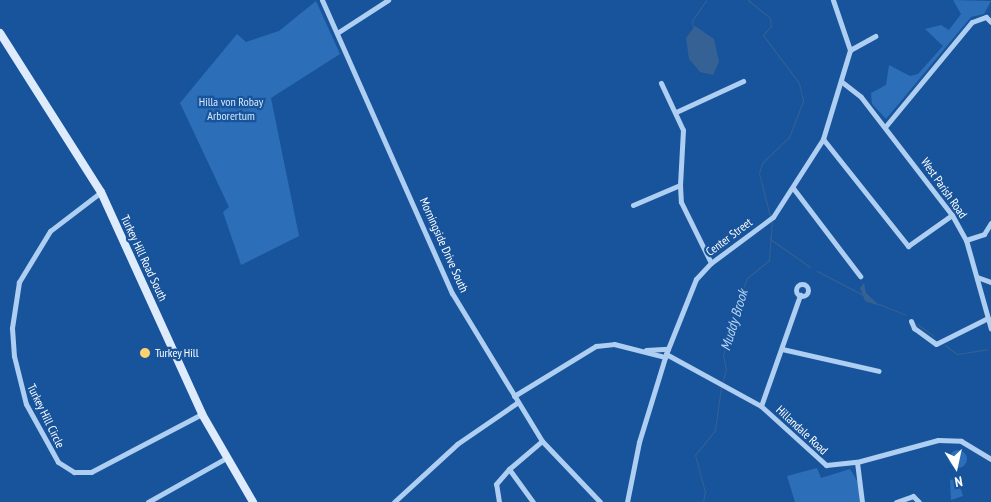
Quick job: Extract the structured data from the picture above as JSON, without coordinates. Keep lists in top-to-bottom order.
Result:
{
  "streets": {
    "street": [
      "West Parish Road",
      "Center Street",
      "Morningside Drive South",
      "Turkey Hill Road South",
      "Turkey Hill Circle",
      "Hillandale Road"
    ]
  },
  "crossings": [
    ["West Parish Road", "Center Street"],
    ["Center Street", "Hillandale Road"],
    ["Morningside Drive South", "Hillandale Road"],
    ["Turkey Hill Road South", "Turkey Hill Circle"]
  ],
  "water": ["Muddy Brook"],
  "parks": ["Hilla von Robay Arborertum"],
  "places": ["Turkey Hill"],
  "north": "bottom"
}
